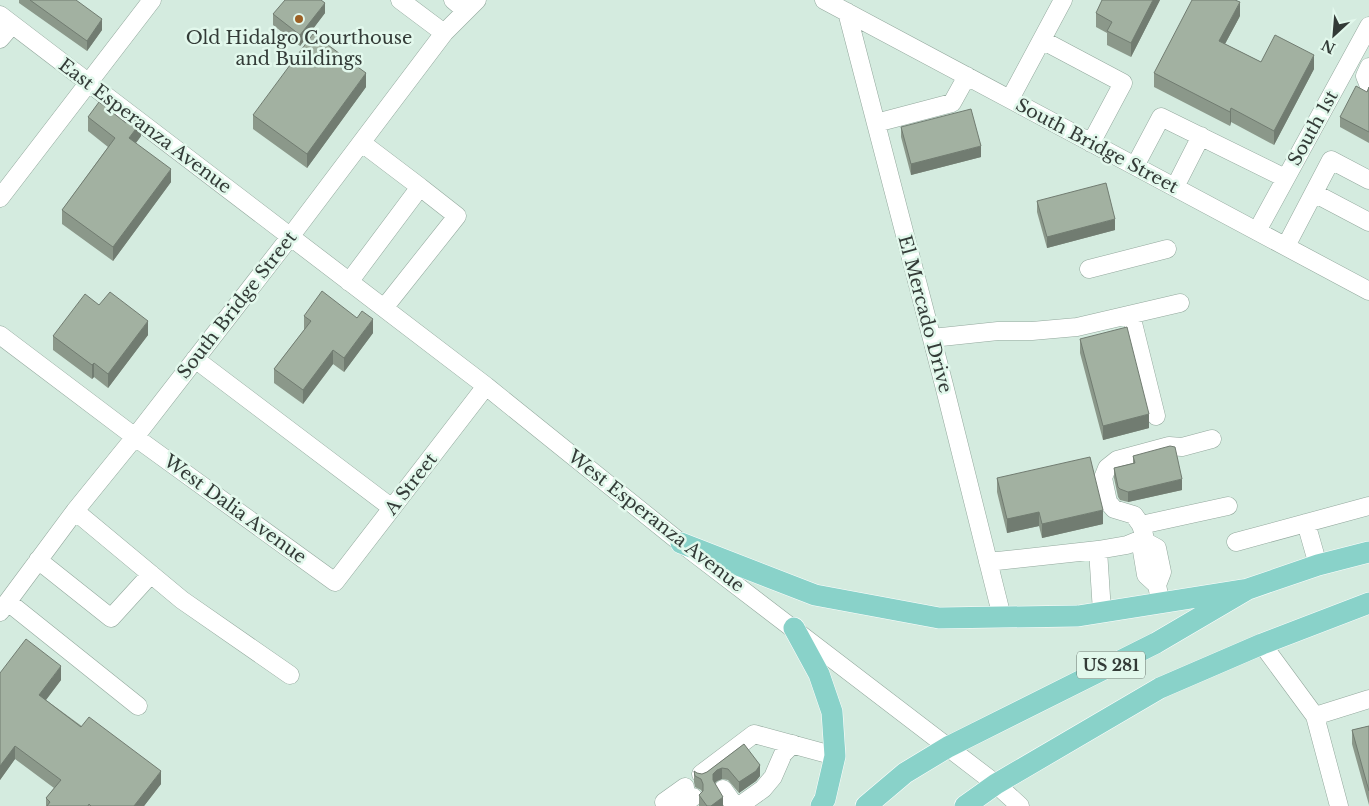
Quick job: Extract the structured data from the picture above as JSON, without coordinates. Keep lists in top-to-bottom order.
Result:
{
  "streets": {
    "main road": ["US 281"],
    "street": [
      "East Esperanza Avenue",
      "South 1st",
      "South Bridge Street",
      "El Mercado Drive",
      "A Street",
      "West Dalia Avenue",
      "West Esperanza Avenue"
    ]
  },
  "crossings": [
    ["East Esperanza Avenue", "South Bridge Street"],
    ["East Esperanza Avenue", "West Esperanza Avenue"],
    ["South 1st", "South Bridge Street"],
    ["South Bridge Street", "El Mercado Drive"],
    ["South Bridge Street", "West Dalia Avenue"],
    ["South Bridge Street", "West Esperanza Avenue"],
    ["A Street", "West Dalia Avenue"],
    ["A Street", "West Esperanza Avenue"],
    ["West Esperanza Avenue", "US 281"]
  ],
  "places": ["Old Hidalgo Courthouse and Buildings"],
  "north": "bottom left"
}
